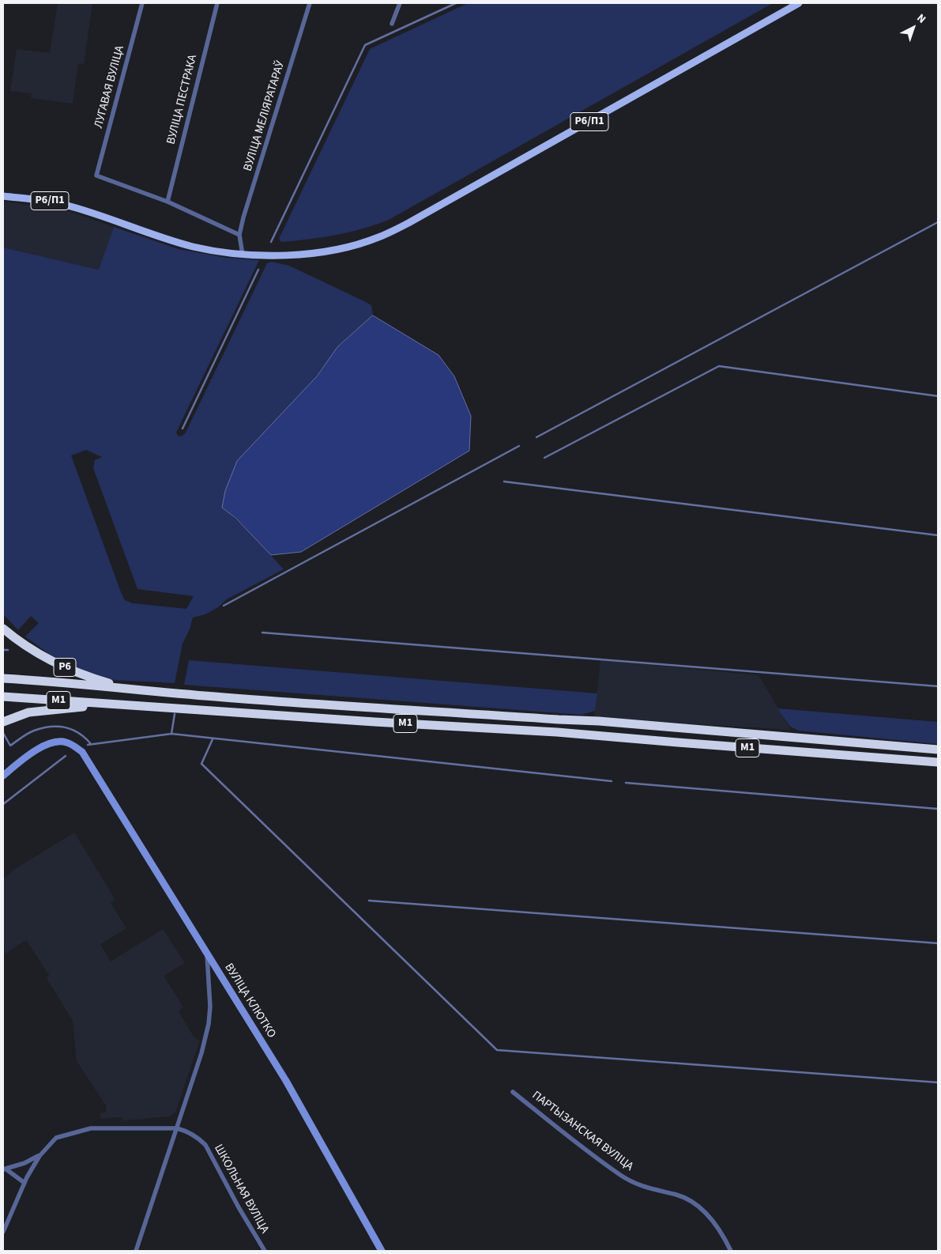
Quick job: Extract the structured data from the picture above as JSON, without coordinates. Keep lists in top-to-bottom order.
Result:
{
  "streets": {
    "highway": ["Р6", "М1"],
    "main road": ["Р6/П1"],
    "street": [
      "ЛУГАВАЯ ВУЛІЦА",
      "ВУЛІЦА ПЕСТРАКА",
      "ВУЛІЦА МЕЛІЯРАТАРАЎ",
      "ВУЛІЦА КЛЮТКО",
      "ПАРТЫЗАНСКАЯ ВУЛІЦА",
      "ШКОЛЬНАЯ ВУЛІЦА"
    ]
  },
  "crossings": [
    ["ЛУГАВАЯ ВУЛІЦА", "ВУЛІЦА ПЕСТРАКА"],
    ["Р6", "М1"]
  ],
  "north": "top right"
}
